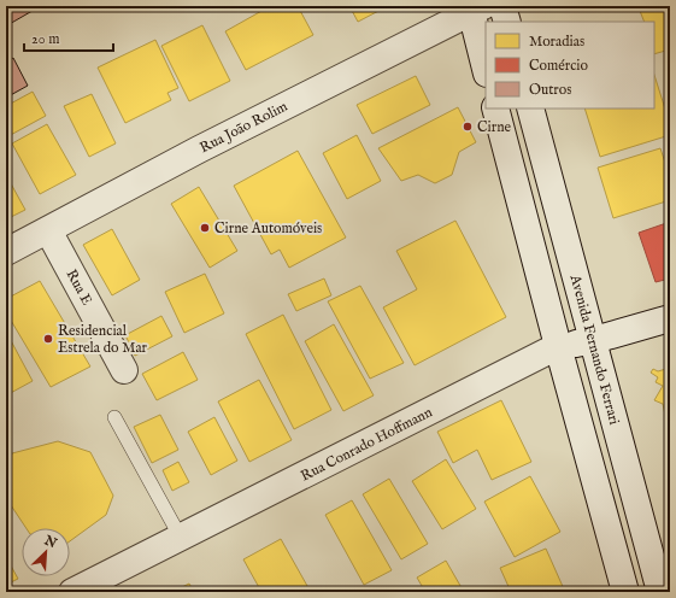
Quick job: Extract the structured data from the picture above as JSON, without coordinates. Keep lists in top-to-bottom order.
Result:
{
  "streets": {
    "street": [
      "Rua João Rolim",
      "Rua E",
      "Avenida Fernando Ferrari",
      "Rua Conrado Hoffmann"
    ]
  },
  "crossings": [
    ["Rua João Rolim", "Rua E"],
    ["Avenida Fernando Ferrari", "Rua Conrado Hoffmann"]
  ],
  "places": ["Cirne", "Cirne Automóveis", "Residencial Estrela do Mar"],
  "legend": ["Moradias", "Comércio", "Outros"],
  "scale_bar": "20 m",
  "north": "top right"
}
